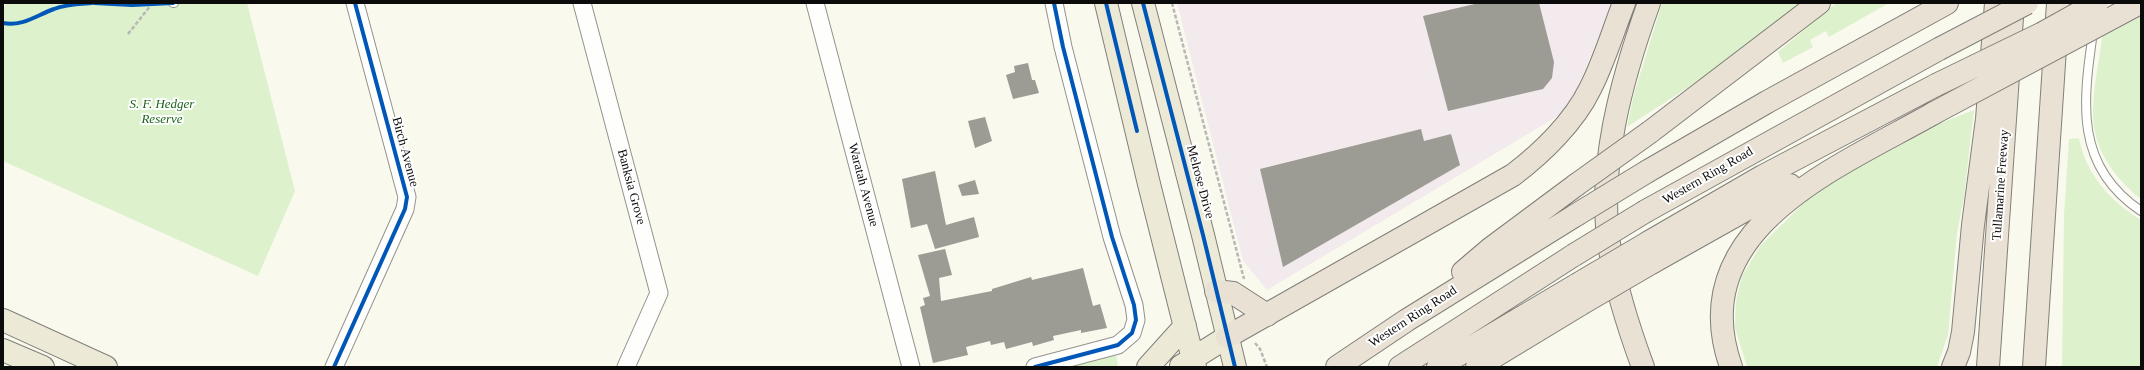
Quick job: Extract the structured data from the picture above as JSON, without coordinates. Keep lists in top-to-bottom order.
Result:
{
  "streets": {
    "highway": ["Western Ring Road", "Tullamarine Freeway"],
    "main road": ["Melrose Drive"],
    "street": ["Birch Avenue", "Waratah Avenue", "Banksia Grove"]
  },
  "parks": ["S. F. Hedger Reserve"]
}
